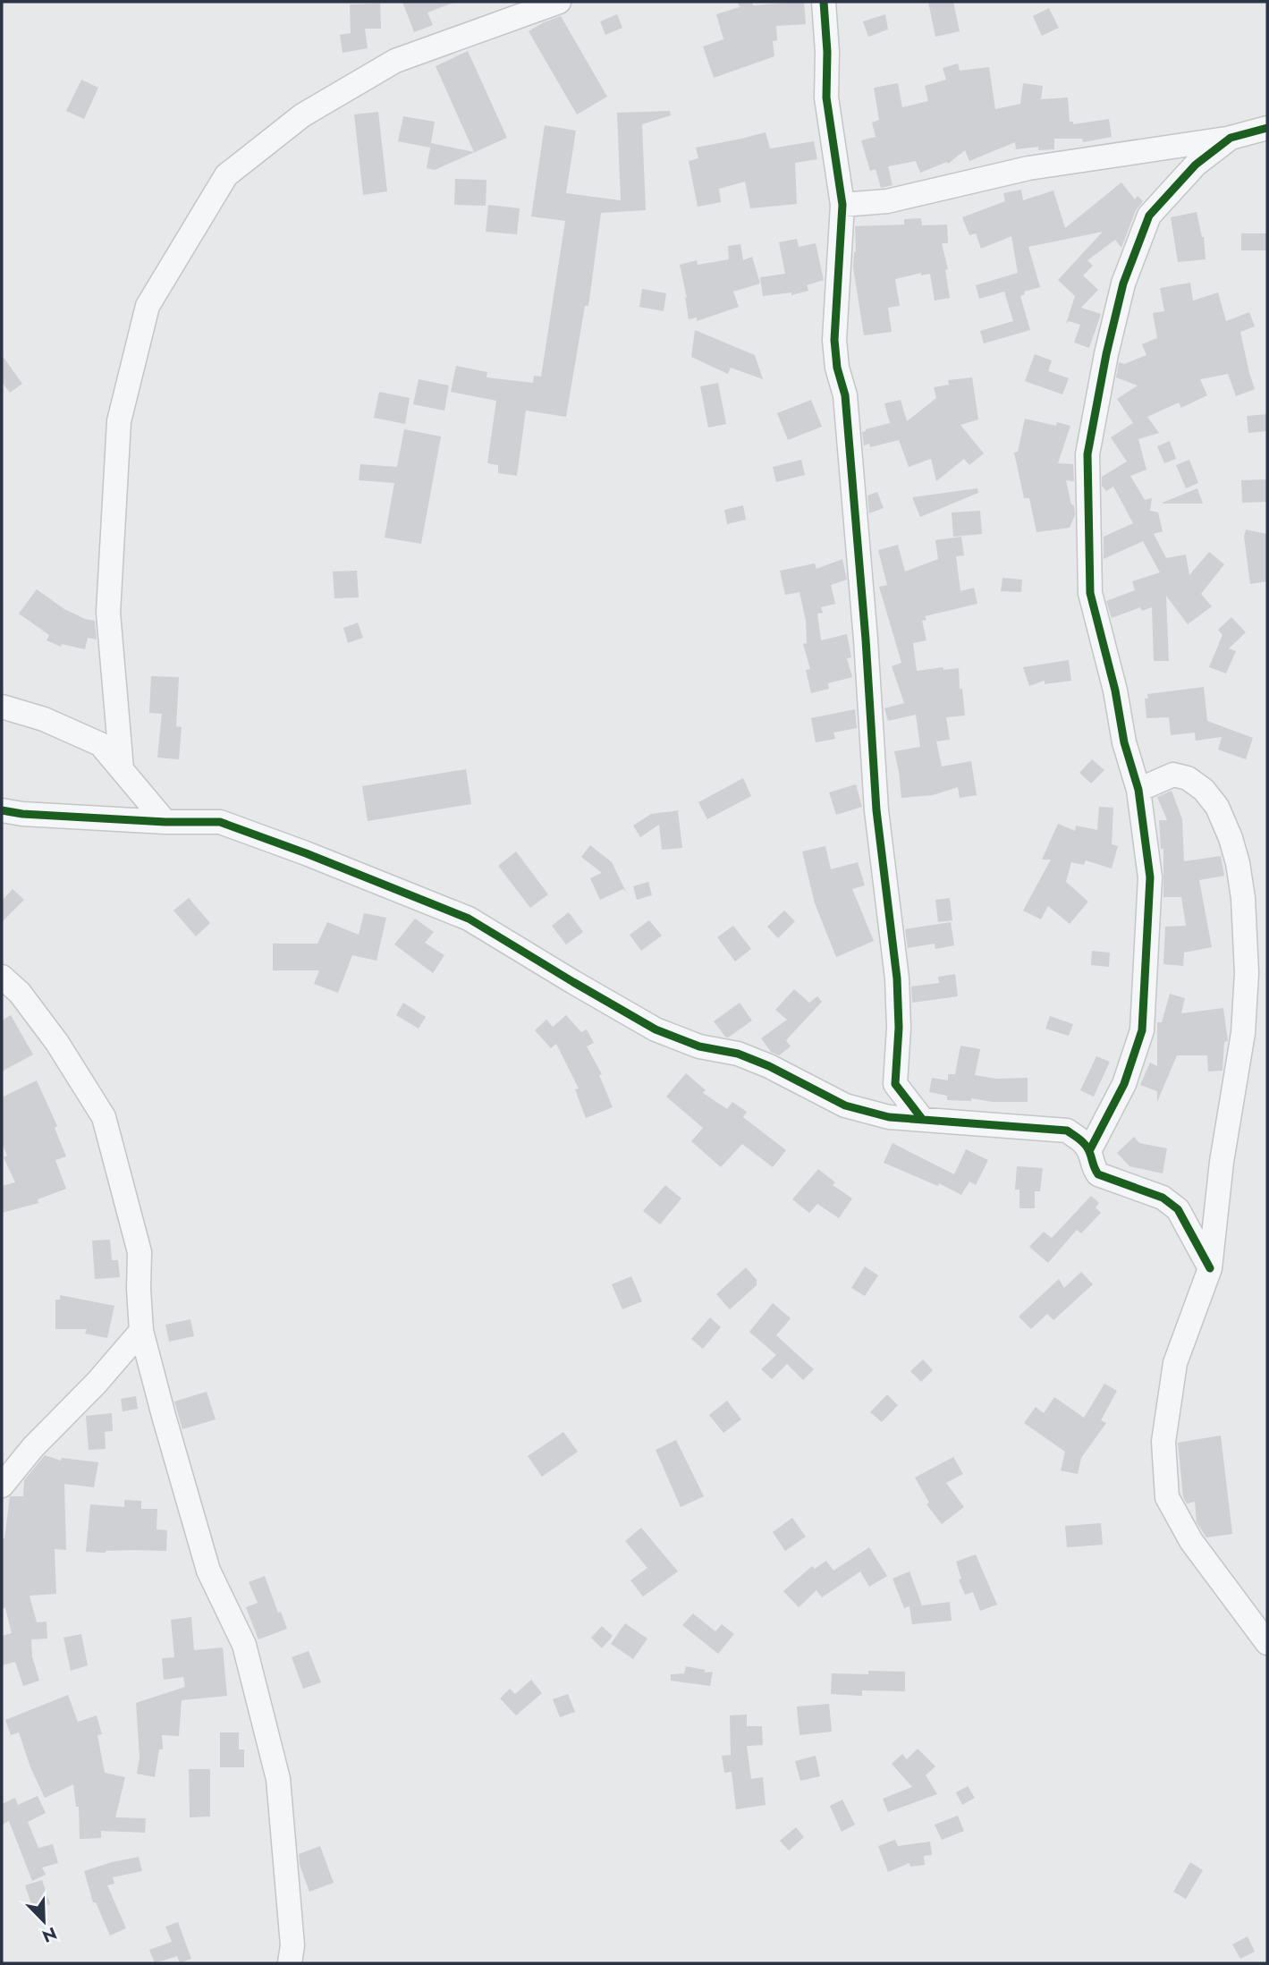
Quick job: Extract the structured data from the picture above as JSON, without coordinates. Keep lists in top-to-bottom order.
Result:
{
  "north": "bottom right"
}
